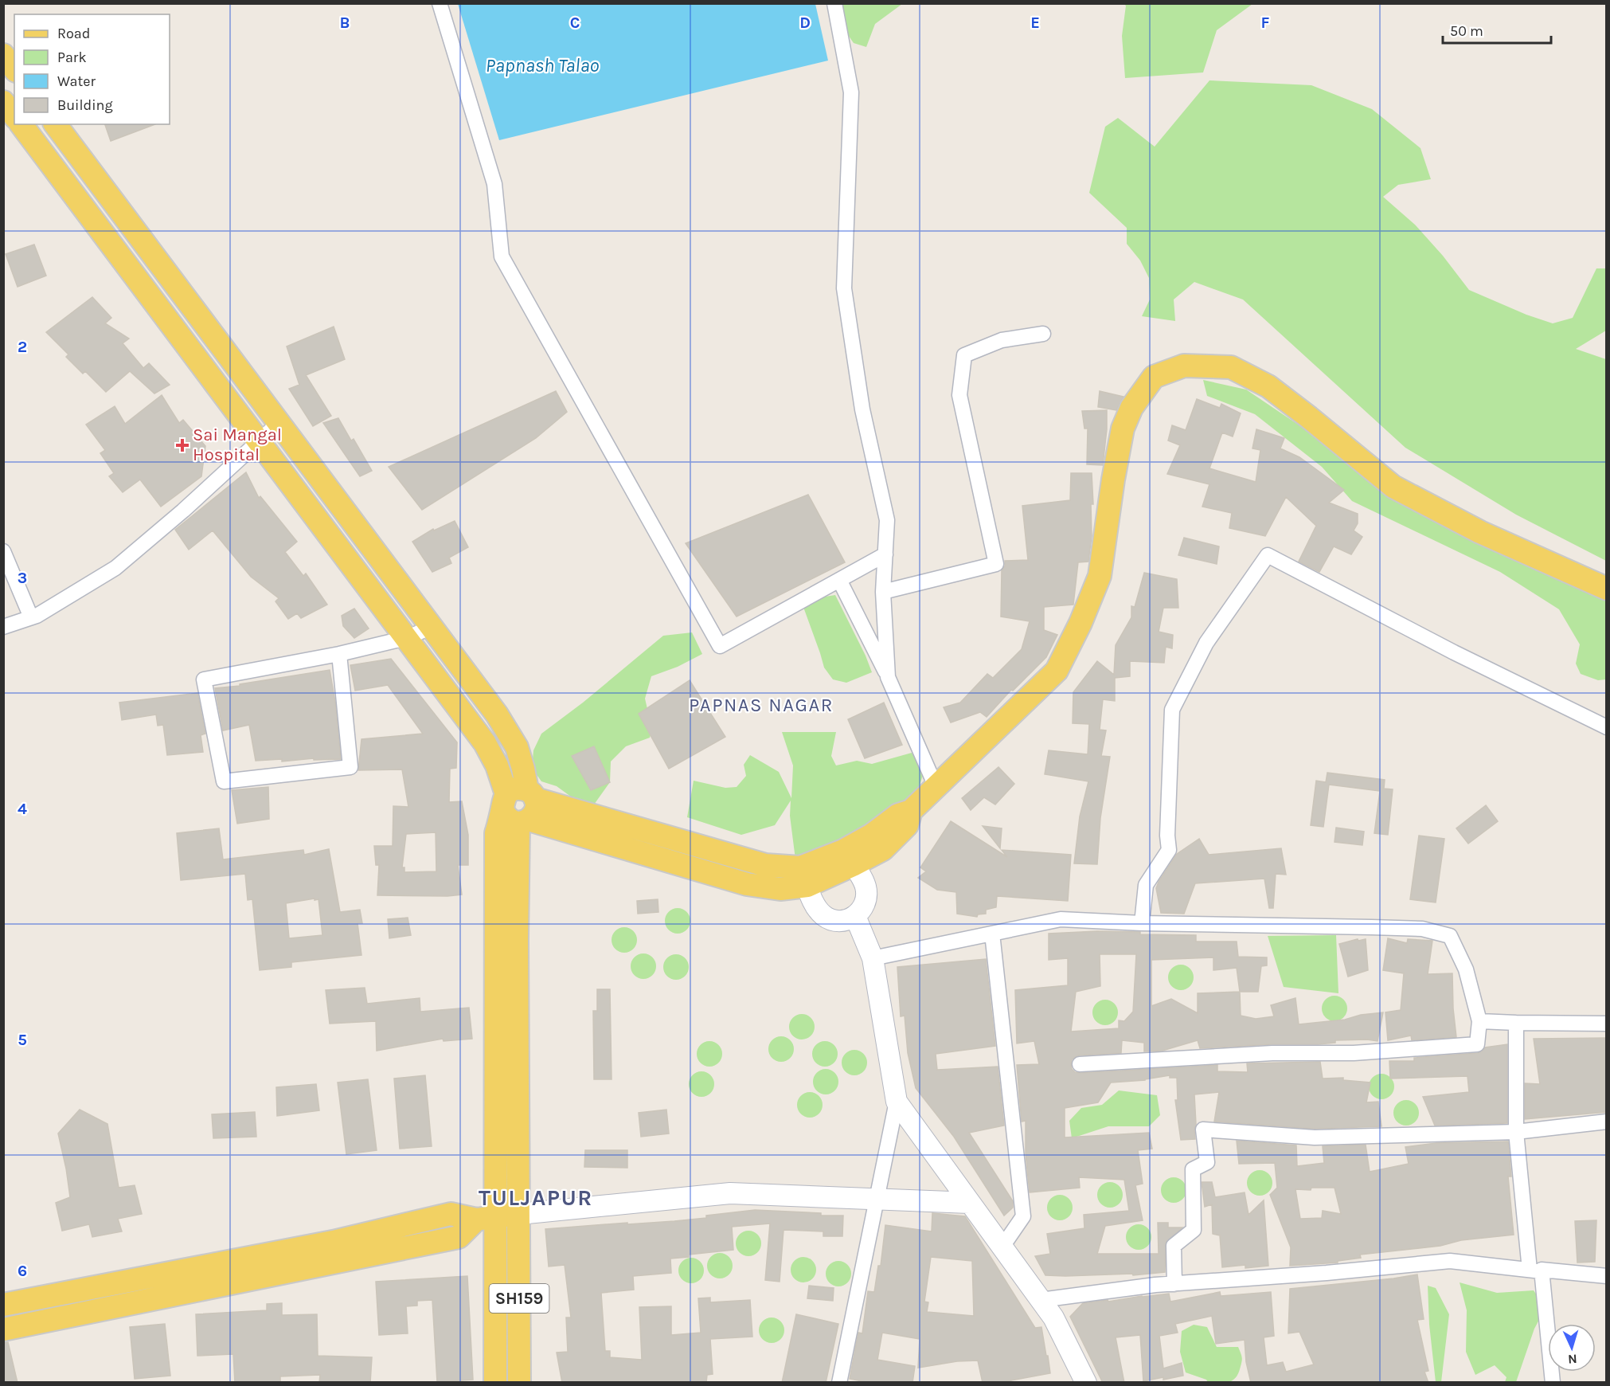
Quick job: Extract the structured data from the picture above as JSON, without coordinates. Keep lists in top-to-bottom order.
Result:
{
  "streets": {
    "main road": ["SH159"]
  },
  "districts": ["PAPNAS NAGAR", "TULJAPUR"],
  "water": ["Papnash Talao"],
  "places": {
    "health": ["Sai Mangal Hospital"]
  },
  "legend": [
    "Road",
    "Park",
    "Water",
    "Building"
  ],
  "scale_bar": "50 m",
  "north": "bottom",
  "grid": {
    "columns": [
      "B",
      "C",
      "D",
      "E",
      "F"
    ],
    "rows": [
      "2",
      "3",
      "4",
      "5",
      "6"
    ]
  }
}
